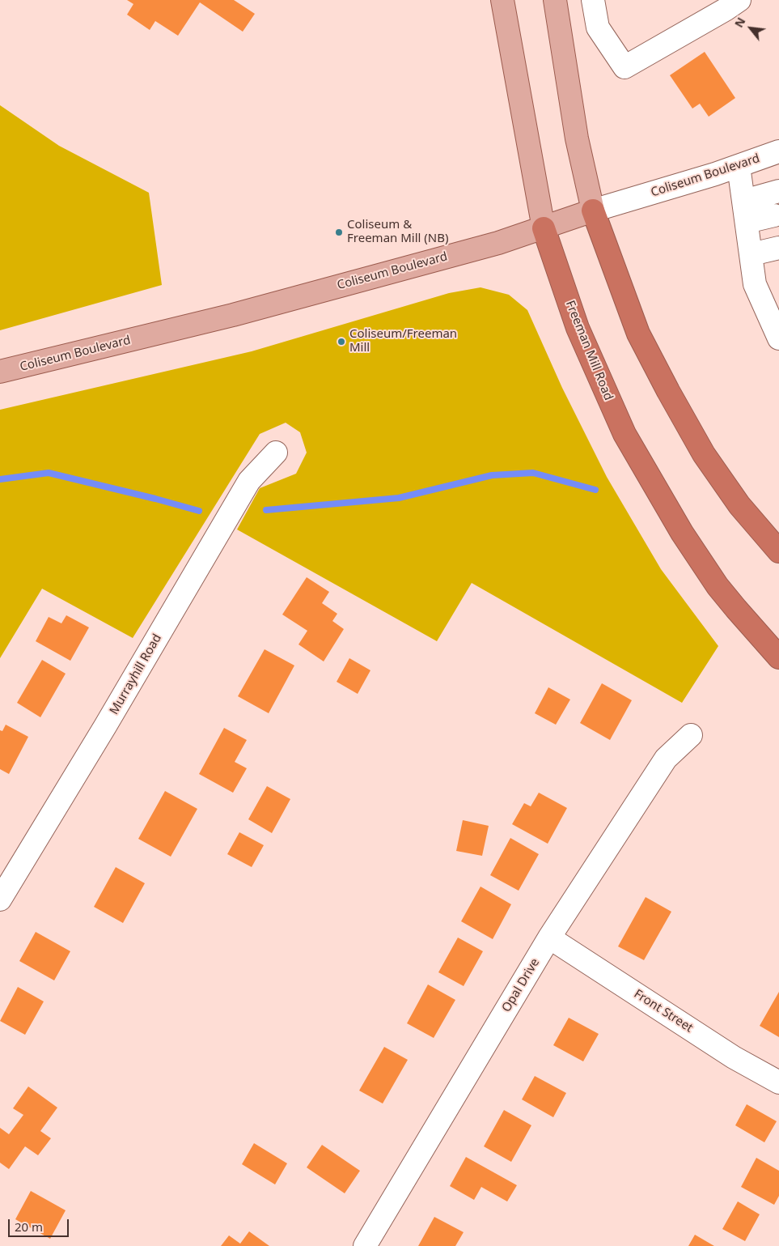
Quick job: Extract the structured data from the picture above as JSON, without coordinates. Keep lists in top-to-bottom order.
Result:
{
  "streets": {
    "highway": ["Freeman Mill Road"],
    "main road": ["Coliseum Boulevard"],
    "street": ["Murrayhill Road", "Opal Drive", "Front Street"]
  },
  "crossings": [
    ["Coliseum Boulevard", "Freeman Mill Road"],
    ["Opal Drive", "Front Street"]
  ],
  "places": ["Coliseum & Freeman Mill (NB)", "Coliseum/Freeman Mill"],
  "scale_bar": "20 m",
  "north": "top left"
}
